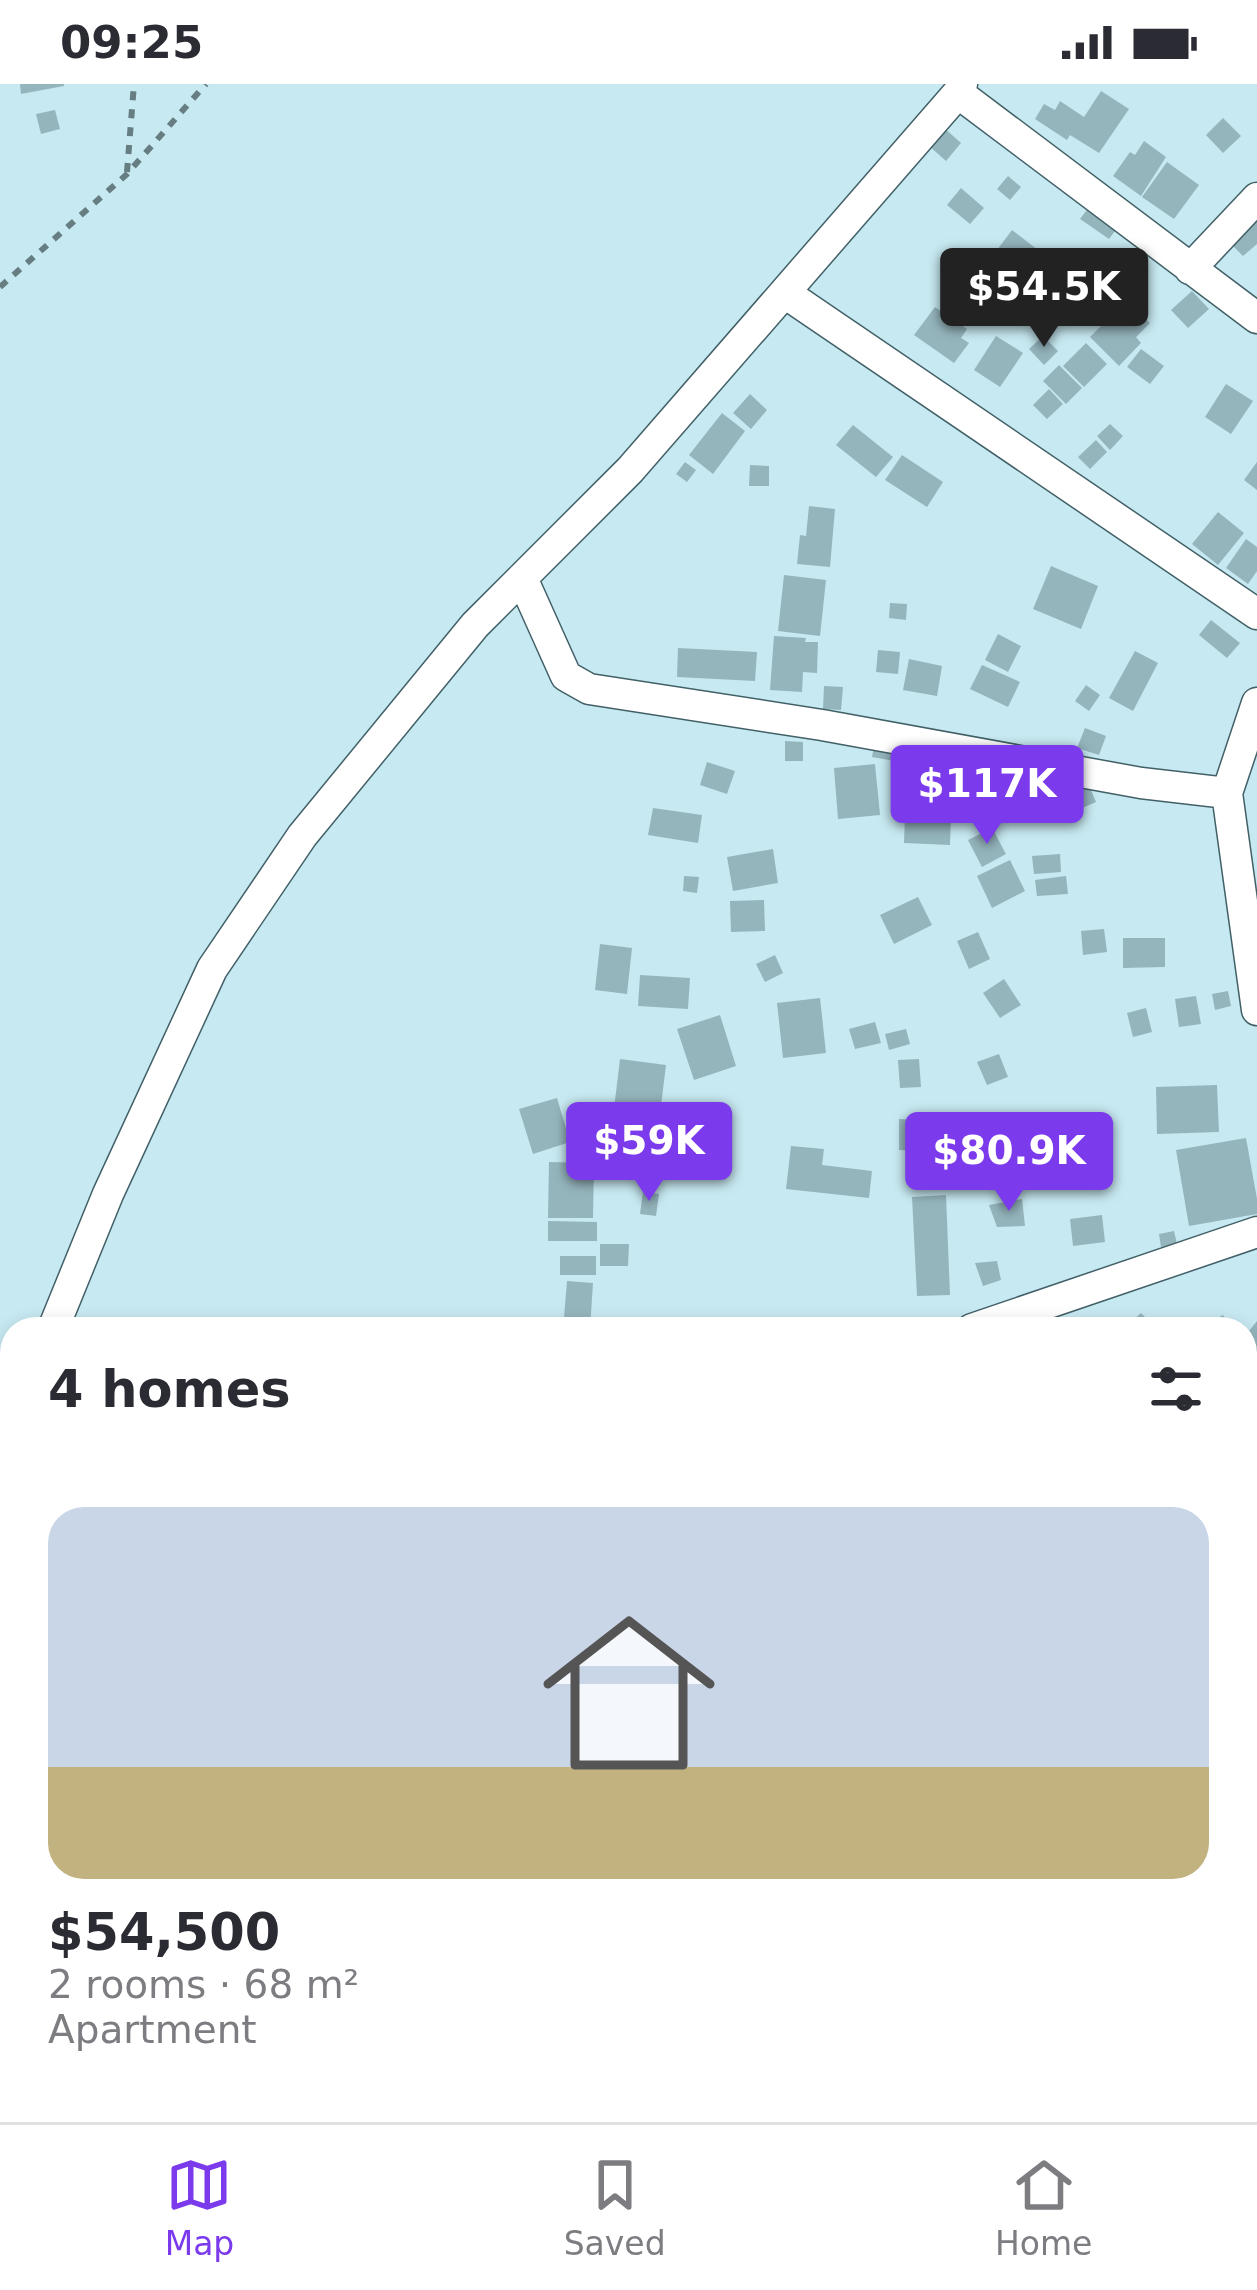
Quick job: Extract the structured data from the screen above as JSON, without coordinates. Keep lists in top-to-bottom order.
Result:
{
  "page": {
    "status": "09:25",
    "price": [
      "$54.5K",
      "$117K",
      "$59K",
      "$80.9K"
    ],
    "heading": "4 homes",
    "list": [
      {
        "name": "$54,500",
        "note": "2 rooms · 68 m² · Apartment"
      }
    ],
    "tabs": ["Map", "Saved", "Home"]
  }
}
